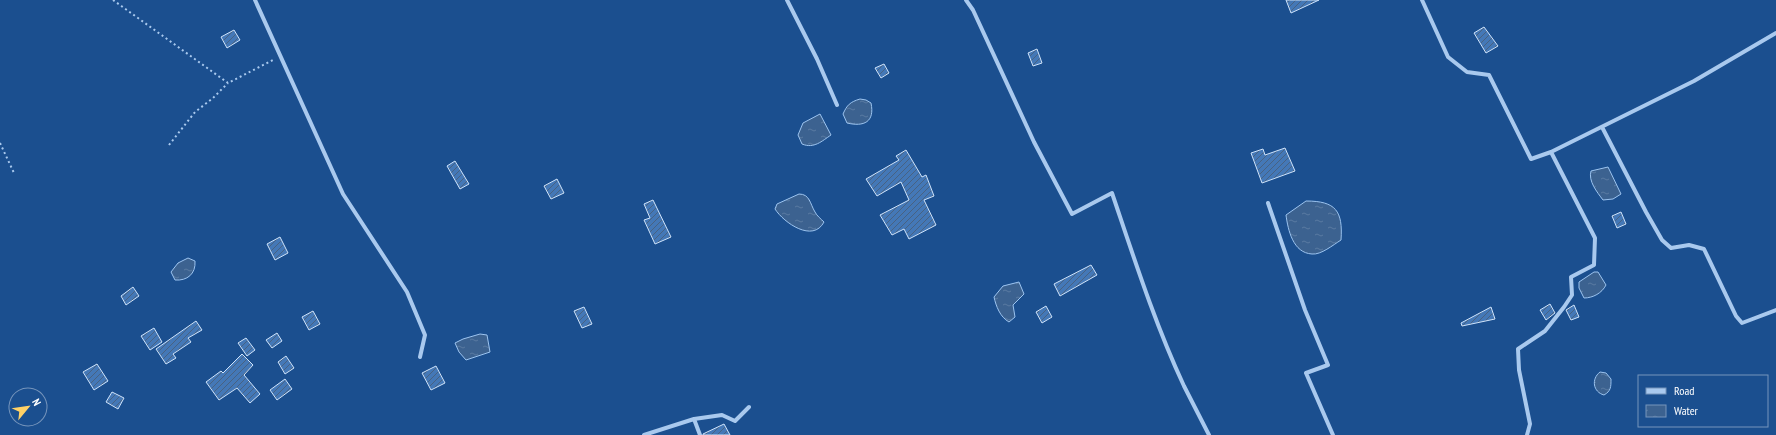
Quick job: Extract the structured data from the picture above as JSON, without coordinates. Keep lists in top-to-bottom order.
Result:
{
  "legend": ["Road", "Water"],
  "north": "top right"
}
